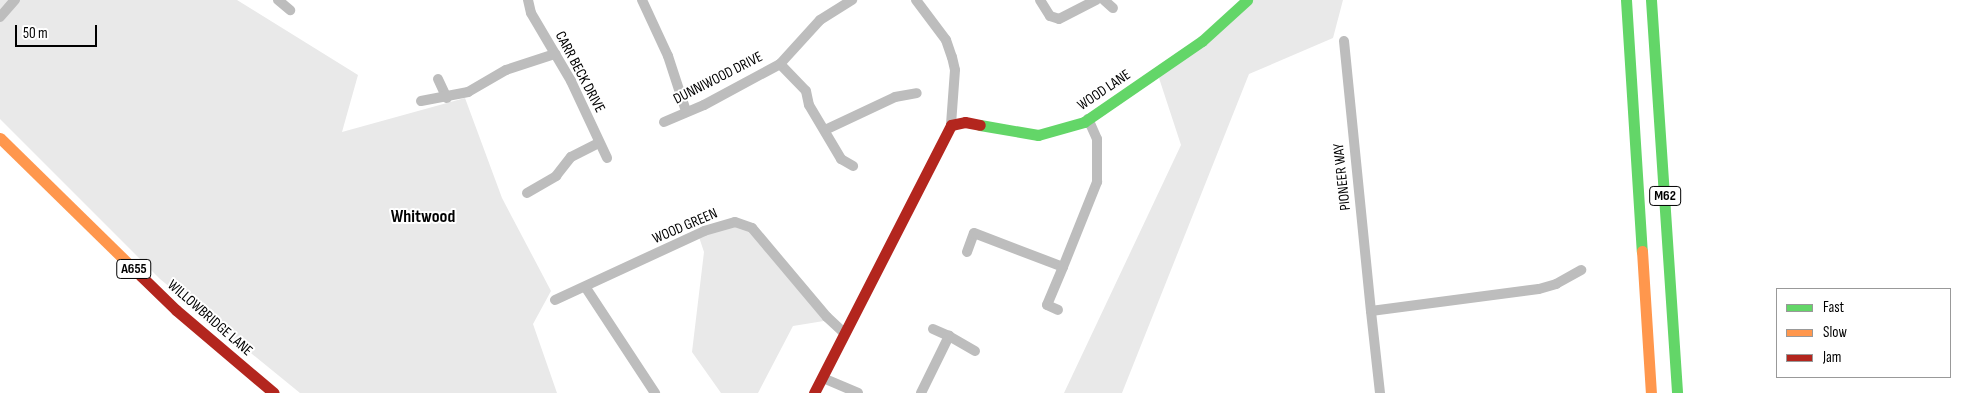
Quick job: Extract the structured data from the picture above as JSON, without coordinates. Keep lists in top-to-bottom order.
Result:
{
  "streets": {
    "main road": [
      "WOOD LANE",
      "M62",
      "A655",
      "WILLOWBRIDGE LANE"
    ],
    "street": [
      "CARR BECK DRIVE",
      "DUNNIWOOD DRIVE",
      "PIONEER WAY",
      "WOOD GREEN"
    ]
  },
  "districts": ["Whitwood"],
  "legend": ["Fast", "Slow", "Jam"],
  "scale_bar": "50 m"
}
